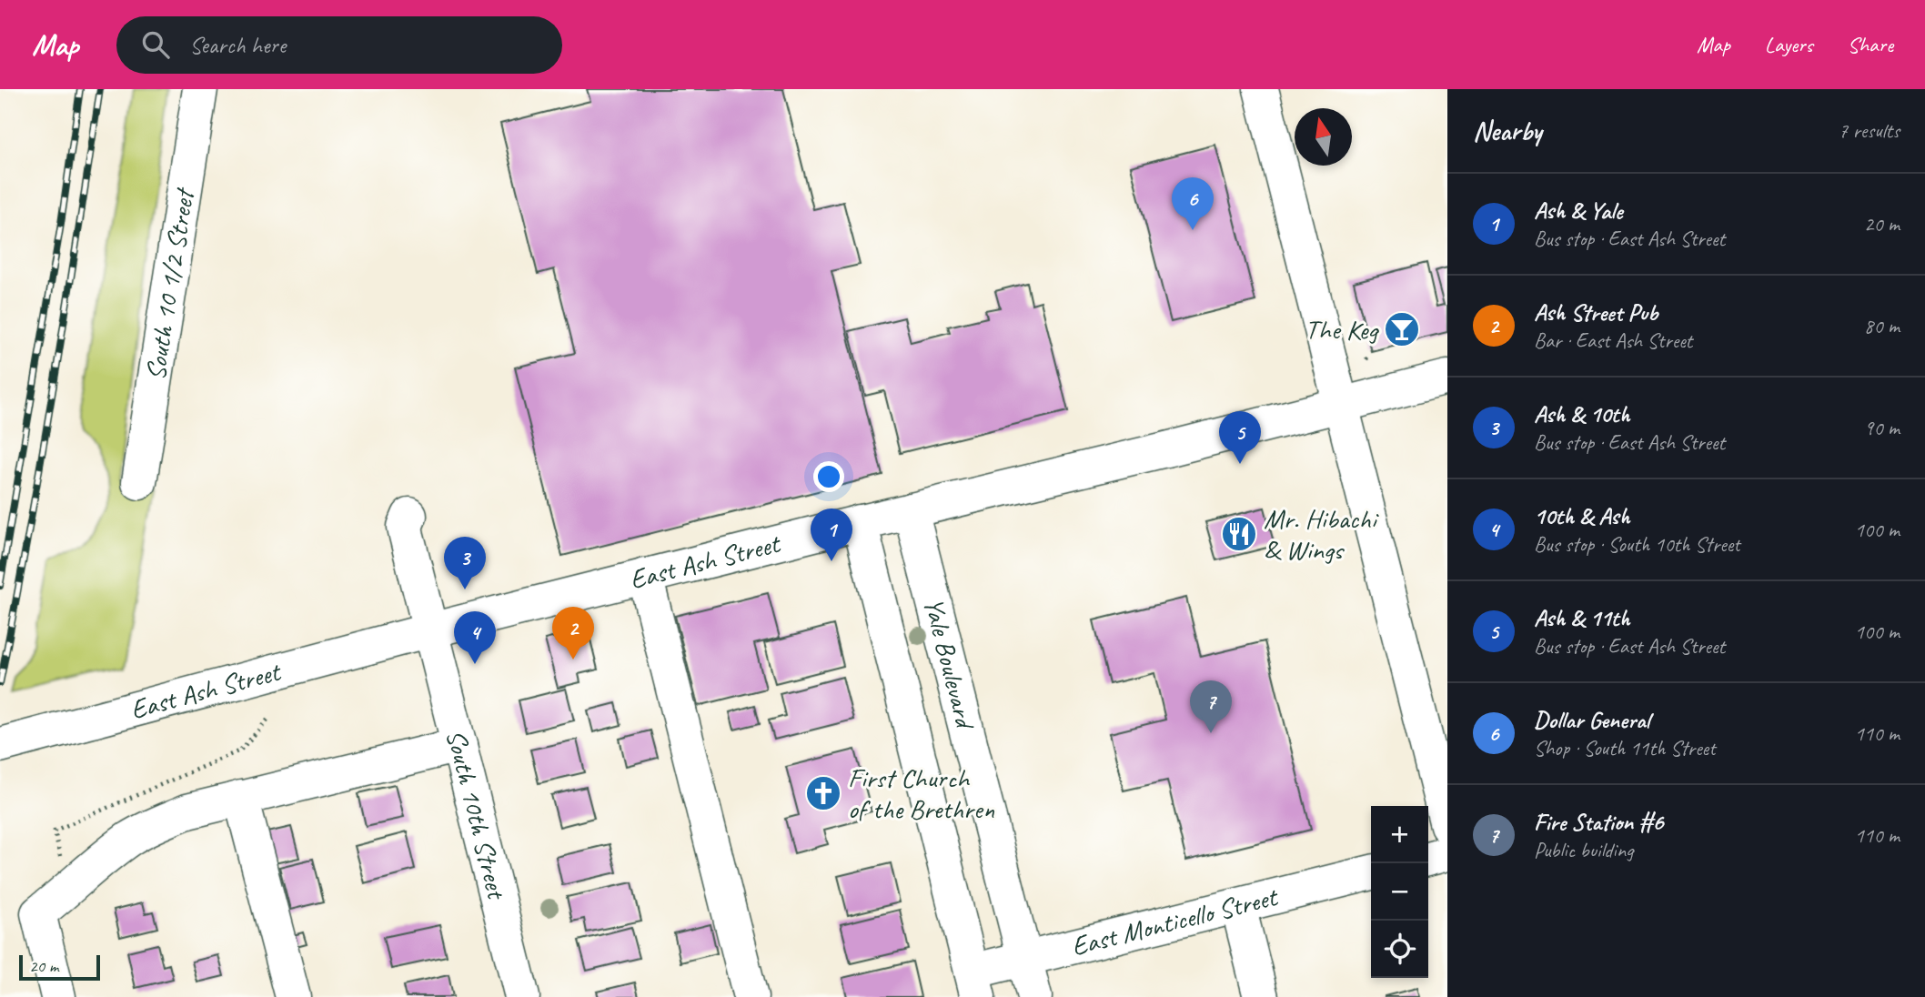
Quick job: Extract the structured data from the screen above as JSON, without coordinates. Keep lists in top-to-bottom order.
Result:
{
  "streets": {
    "street": [
      "South 10 1/2 Street",
      "East Ash Street",
      "Yale Boulevard",
      "South 10th Street",
      "East Monticello Street"
    ]
  },
  "crossings": [
    ["East Ash Street", "Yale Boulevard"],
    ["East Ash Street", "South 10th Street"],
    ["Yale Boulevard", "East Monticello Street"]
  ],
  "places": {
    "bar": ["The Keg"],
    "restaurant": ["Mr. Hibachi & Wings"],
    "church": ["First Church of the Brethren"]
  },
  "scale_bar": "20 m",
  "north": "top",
  "page": {
    "header": "Map",
    "search": "Search here",
    "nav": ["Map", "Layers", "Share"],
    "heading": ["Nearby", "7 results"],
    "list": [
      {
        "mark": "1",
        "name": "Ash & Yale",
        "note": "Bus stop · East Ash Street",
        "value": "20 m"
      },
      {
        "mark": "2",
        "name": "Ash Street Pub",
        "note": "Bar · East Ash Street",
        "value": "80 m"
      },
      {
        "mark": "3",
        "name": "Ash & 10th",
        "note": "Bus stop · East Ash Street",
        "value": "90 m"
      },
      {
        "mark": "4",
        "name": "10th & Ash",
        "note": "Bus stop · South 10th Street",
        "value": "100 m"
      },
      {
        "mark": "5",
        "name": "Ash & 11th",
        "note": "Bus stop · East Ash Street",
        "value": "100 m"
      },
      {
        "mark": "6",
        "name": "Dollar General",
        "note": "Shop · South 11th Street",
        "value": "110 m"
      },
      {
        "mark": "7",
        "name": "Fire Station #6",
        "note": "Public building",
        "value": "110 m"
      }
    ],
    "pins": [
      "6",
      "5",
      "1",
      "3",
      "2",
      "4",
      "7"
    ],
    "map_buttons": ["+", "−"],
    "scale": "20 m"
  }
}
